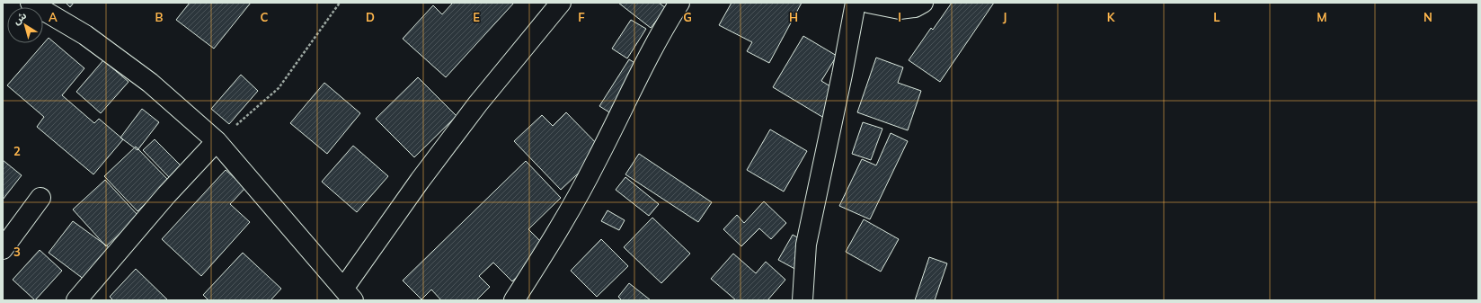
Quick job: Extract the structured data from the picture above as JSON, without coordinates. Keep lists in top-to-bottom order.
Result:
{
  "north": "top left",
  "grid": {
    "columns": [
      "A",
      "B",
      "C",
      "D",
      "E",
      "F",
      "G",
      "H",
      "I",
      "J",
      "K",
      "L",
      "M",
      "N"
    ],
    "rows": ["2", "3"]
  }
}
